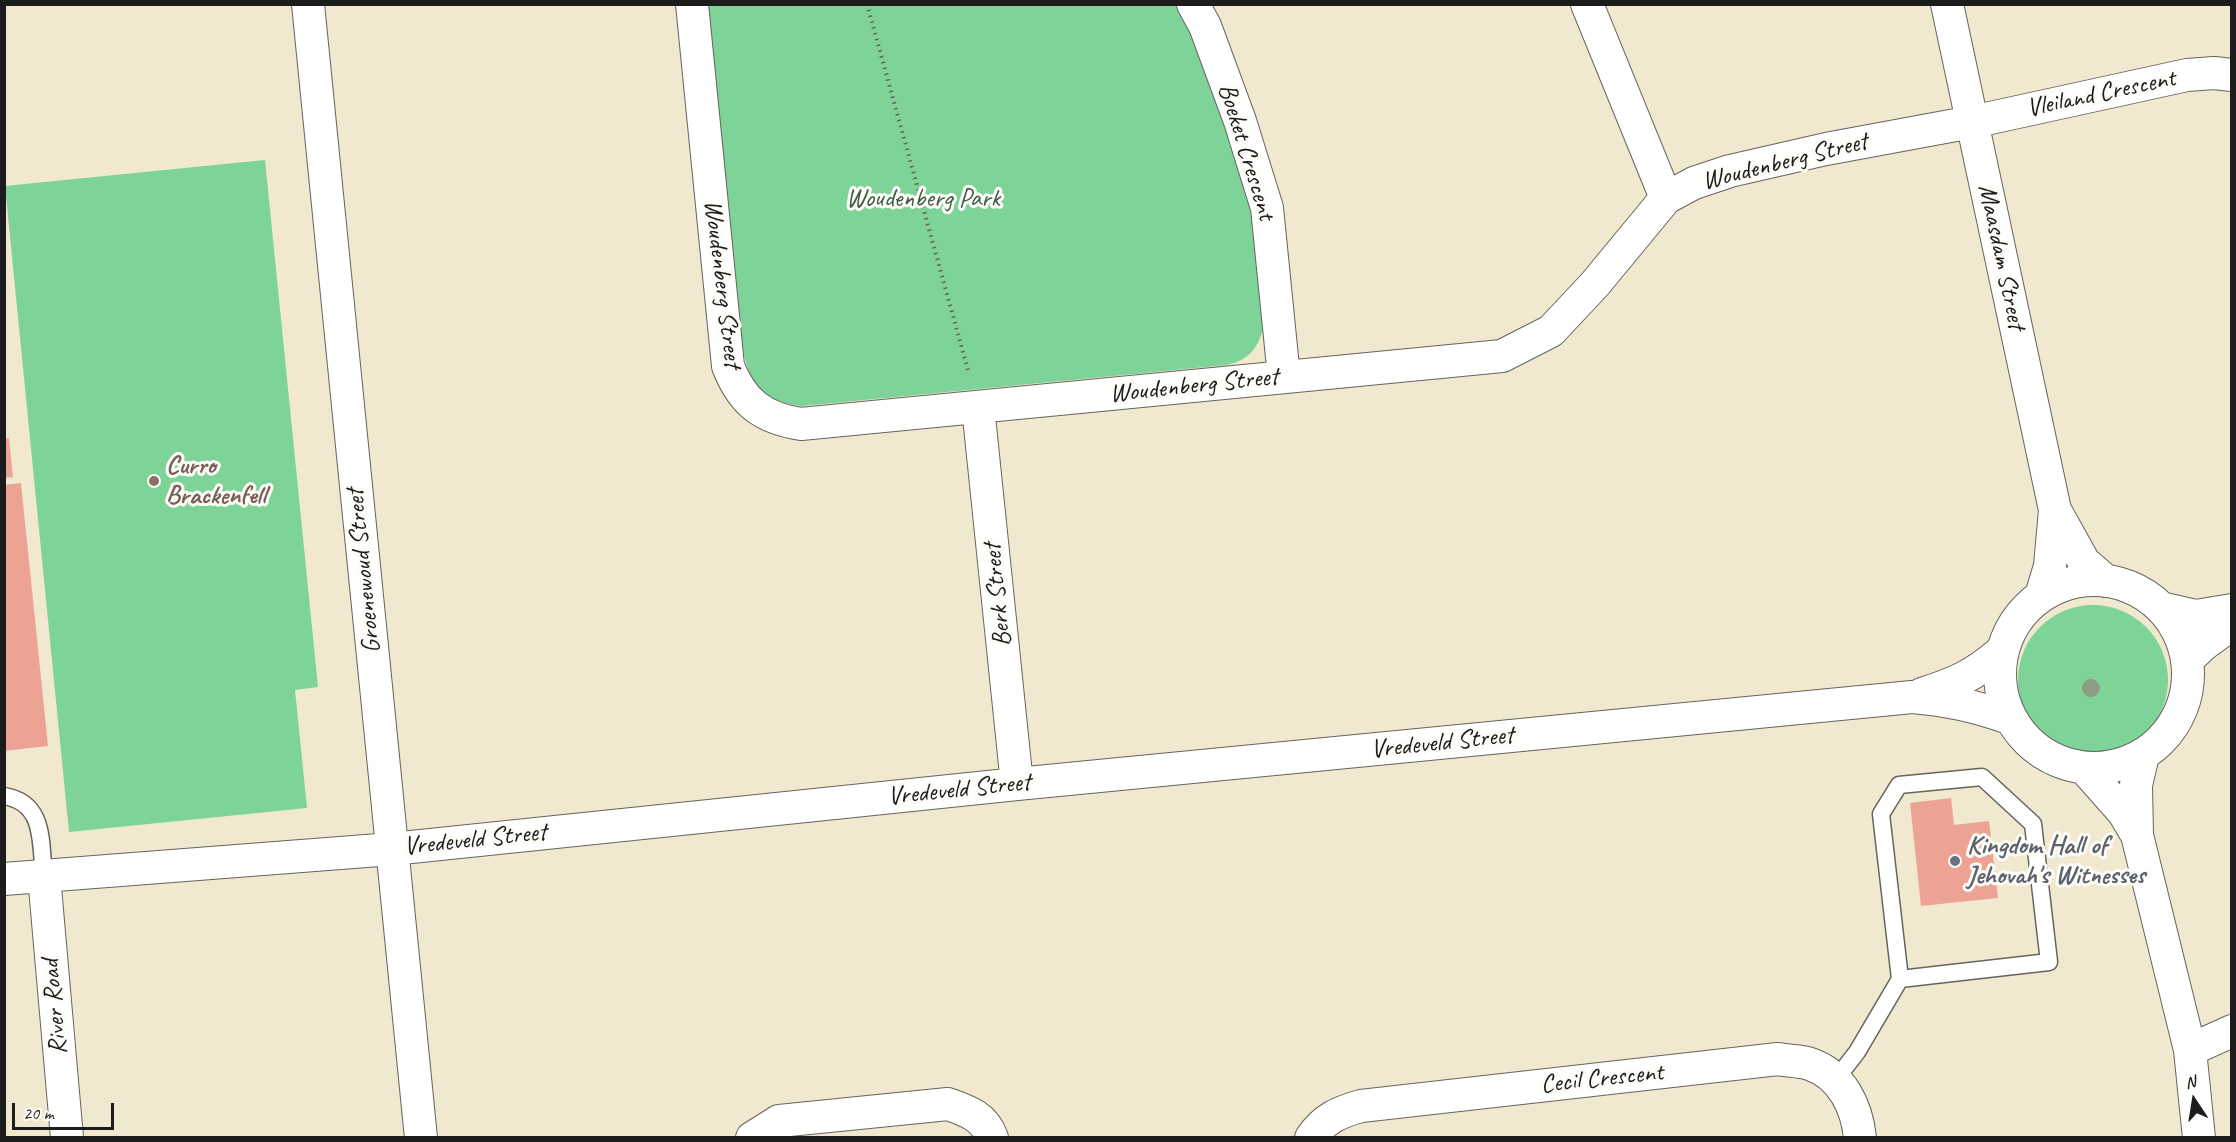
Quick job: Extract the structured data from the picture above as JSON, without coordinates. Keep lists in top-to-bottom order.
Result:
{
  "streets": {
    "street": [
      "Vleiland Crescent",
      "Boeket Crescent",
      "Woudenberg Street",
      "Maasdam Street",
      "Groenewoud Street",
      "Berk Street",
      "Vredeveld Street",
      "River Road",
      "Cecil Crescent"
    ]
  },
  "crossings": [
    ["Vleiland Crescent", "Woudenberg Street"],
    ["Vleiland Crescent", "Maasdam Street"],
    ["Boeket Crescent", "Woudenberg Street"],
    ["Woudenberg Street", "Maasdam Street"],
    ["Woudenberg Street", "Berk Street"],
    ["Maasdam Street", "Vredeveld Street"],
    ["Groenewoud Street", "Vredeveld Street"],
    ["Berk Street", "Vredeveld Street"],
    ["Vredeveld Street", "River Road"]
  ],
  "parks": ["Woudenberg Park"],
  "places": ["Curro Brackenfell", "Kingdom Hall of Jehovah's Witnesses"],
  "scale_bar": "20 m",
  "north": "top"
}
